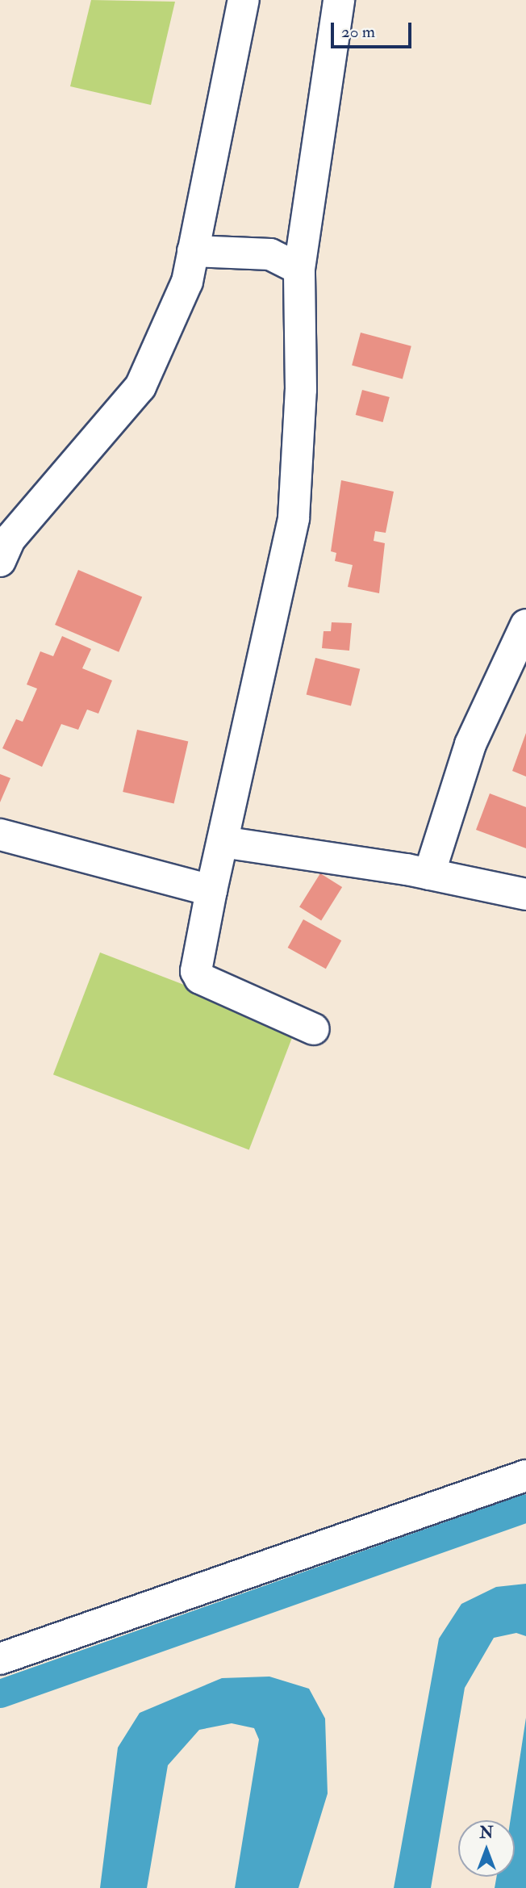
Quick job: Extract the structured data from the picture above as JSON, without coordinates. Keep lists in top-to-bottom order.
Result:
{
  "scale_bar": "20 m",
  "north": "top"
}
